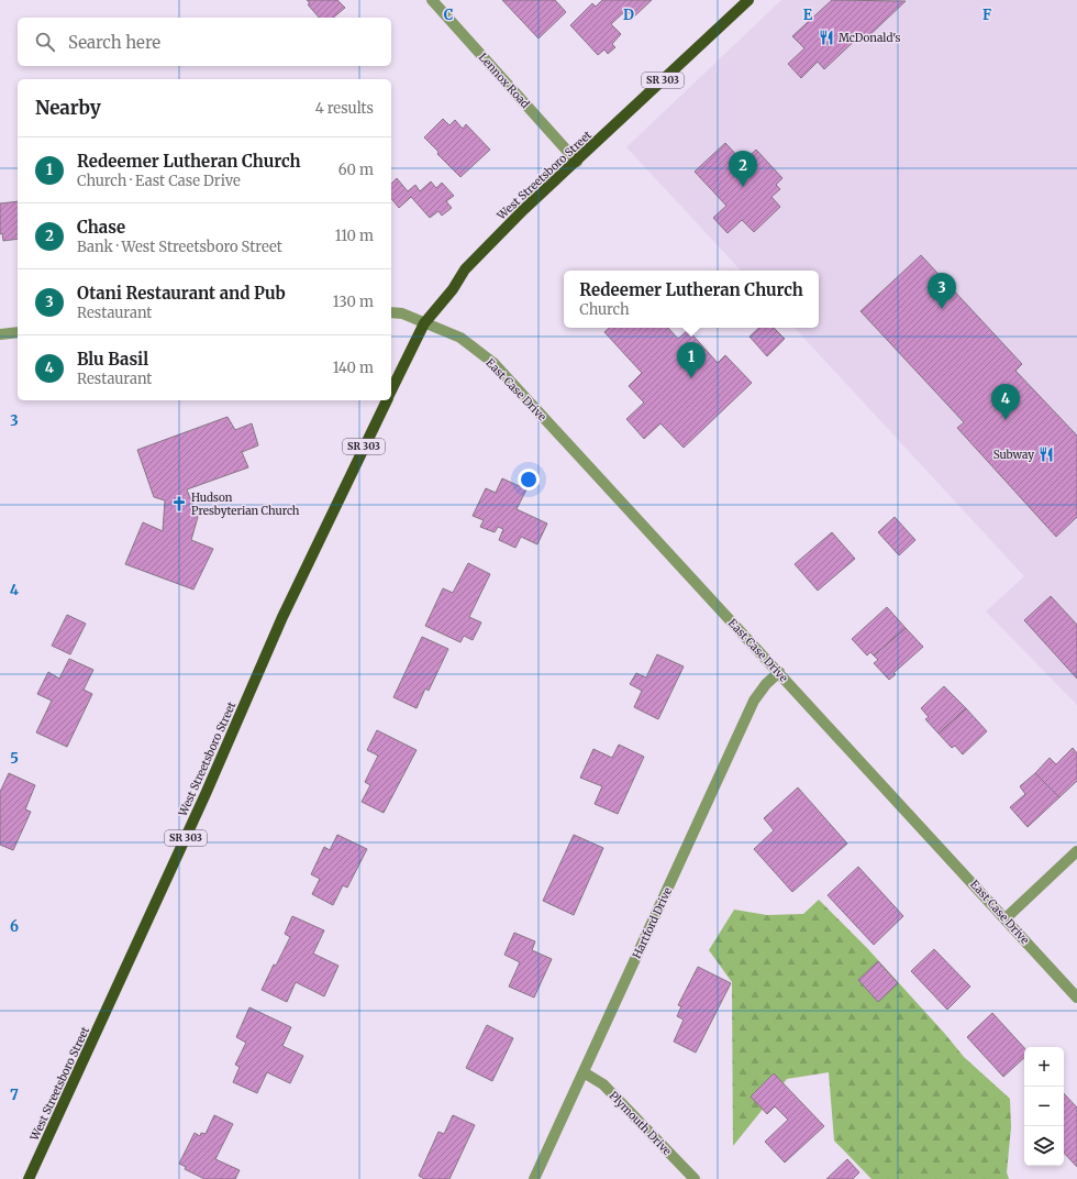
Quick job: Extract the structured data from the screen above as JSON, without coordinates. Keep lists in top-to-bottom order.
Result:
{
  "streets": {
    "main road": ["SR 303", "West Streetsboro Street"],
    "street": [
      "Lennox Road",
      "East Case Drive",
      "Hartford Drive",
      "Plymouth Drive"
    ]
  },
  "crossings": [
    ["Lennox Road", "West Streetsboro Street"],
    ["West Streetsboro Street", "East Case Drive"],
    ["East Case Drive", "Hartford Drive"],
    ["Hartford Drive", "Plymouth Drive"]
  ],
  "places": {
    "restaurant": ["McDonald's", "Subway"],
    "church": ["Hudson Presbyterian Church"]
  },
  "page": {
    "search": "Search here",
    "heading": ["Nearby", "4 results"],
    "list": [
      {
        "mark": "1",
        "name": "Redeemer Lutheran Church",
        "note": "Church · East Case Drive",
        "value": "60 m"
      },
      {
        "mark": "2",
        "name": "Chase",
        "note": "Bank · West Streetsboro Street",
        "value": "110 m"
      },
      {
        "mark": "3",
        "name": "Otani Restaurant and Pub",
        "note": "Restaurant",
        "value": "130 m"
      },
      {
        "mark": "4",
        "name": "Blu Basil",
        "note": "Restaurant",
        "value": "140 m"
      }
    ],
    "pins": [
      "2",
      "3",
      "1",
      "4"
    ],
    "popup": ["Redeemer Lutheran Church", "Church"],
    "map_buttons": ["+", "−"]
  },
  "grid": {
    "columns": [
      "C",
      "D",
      "E",
      "F"
    ],
    "rows": [
      "3",
      "4",
      "5",
      "6",
      "7"
    ]
  }
}
